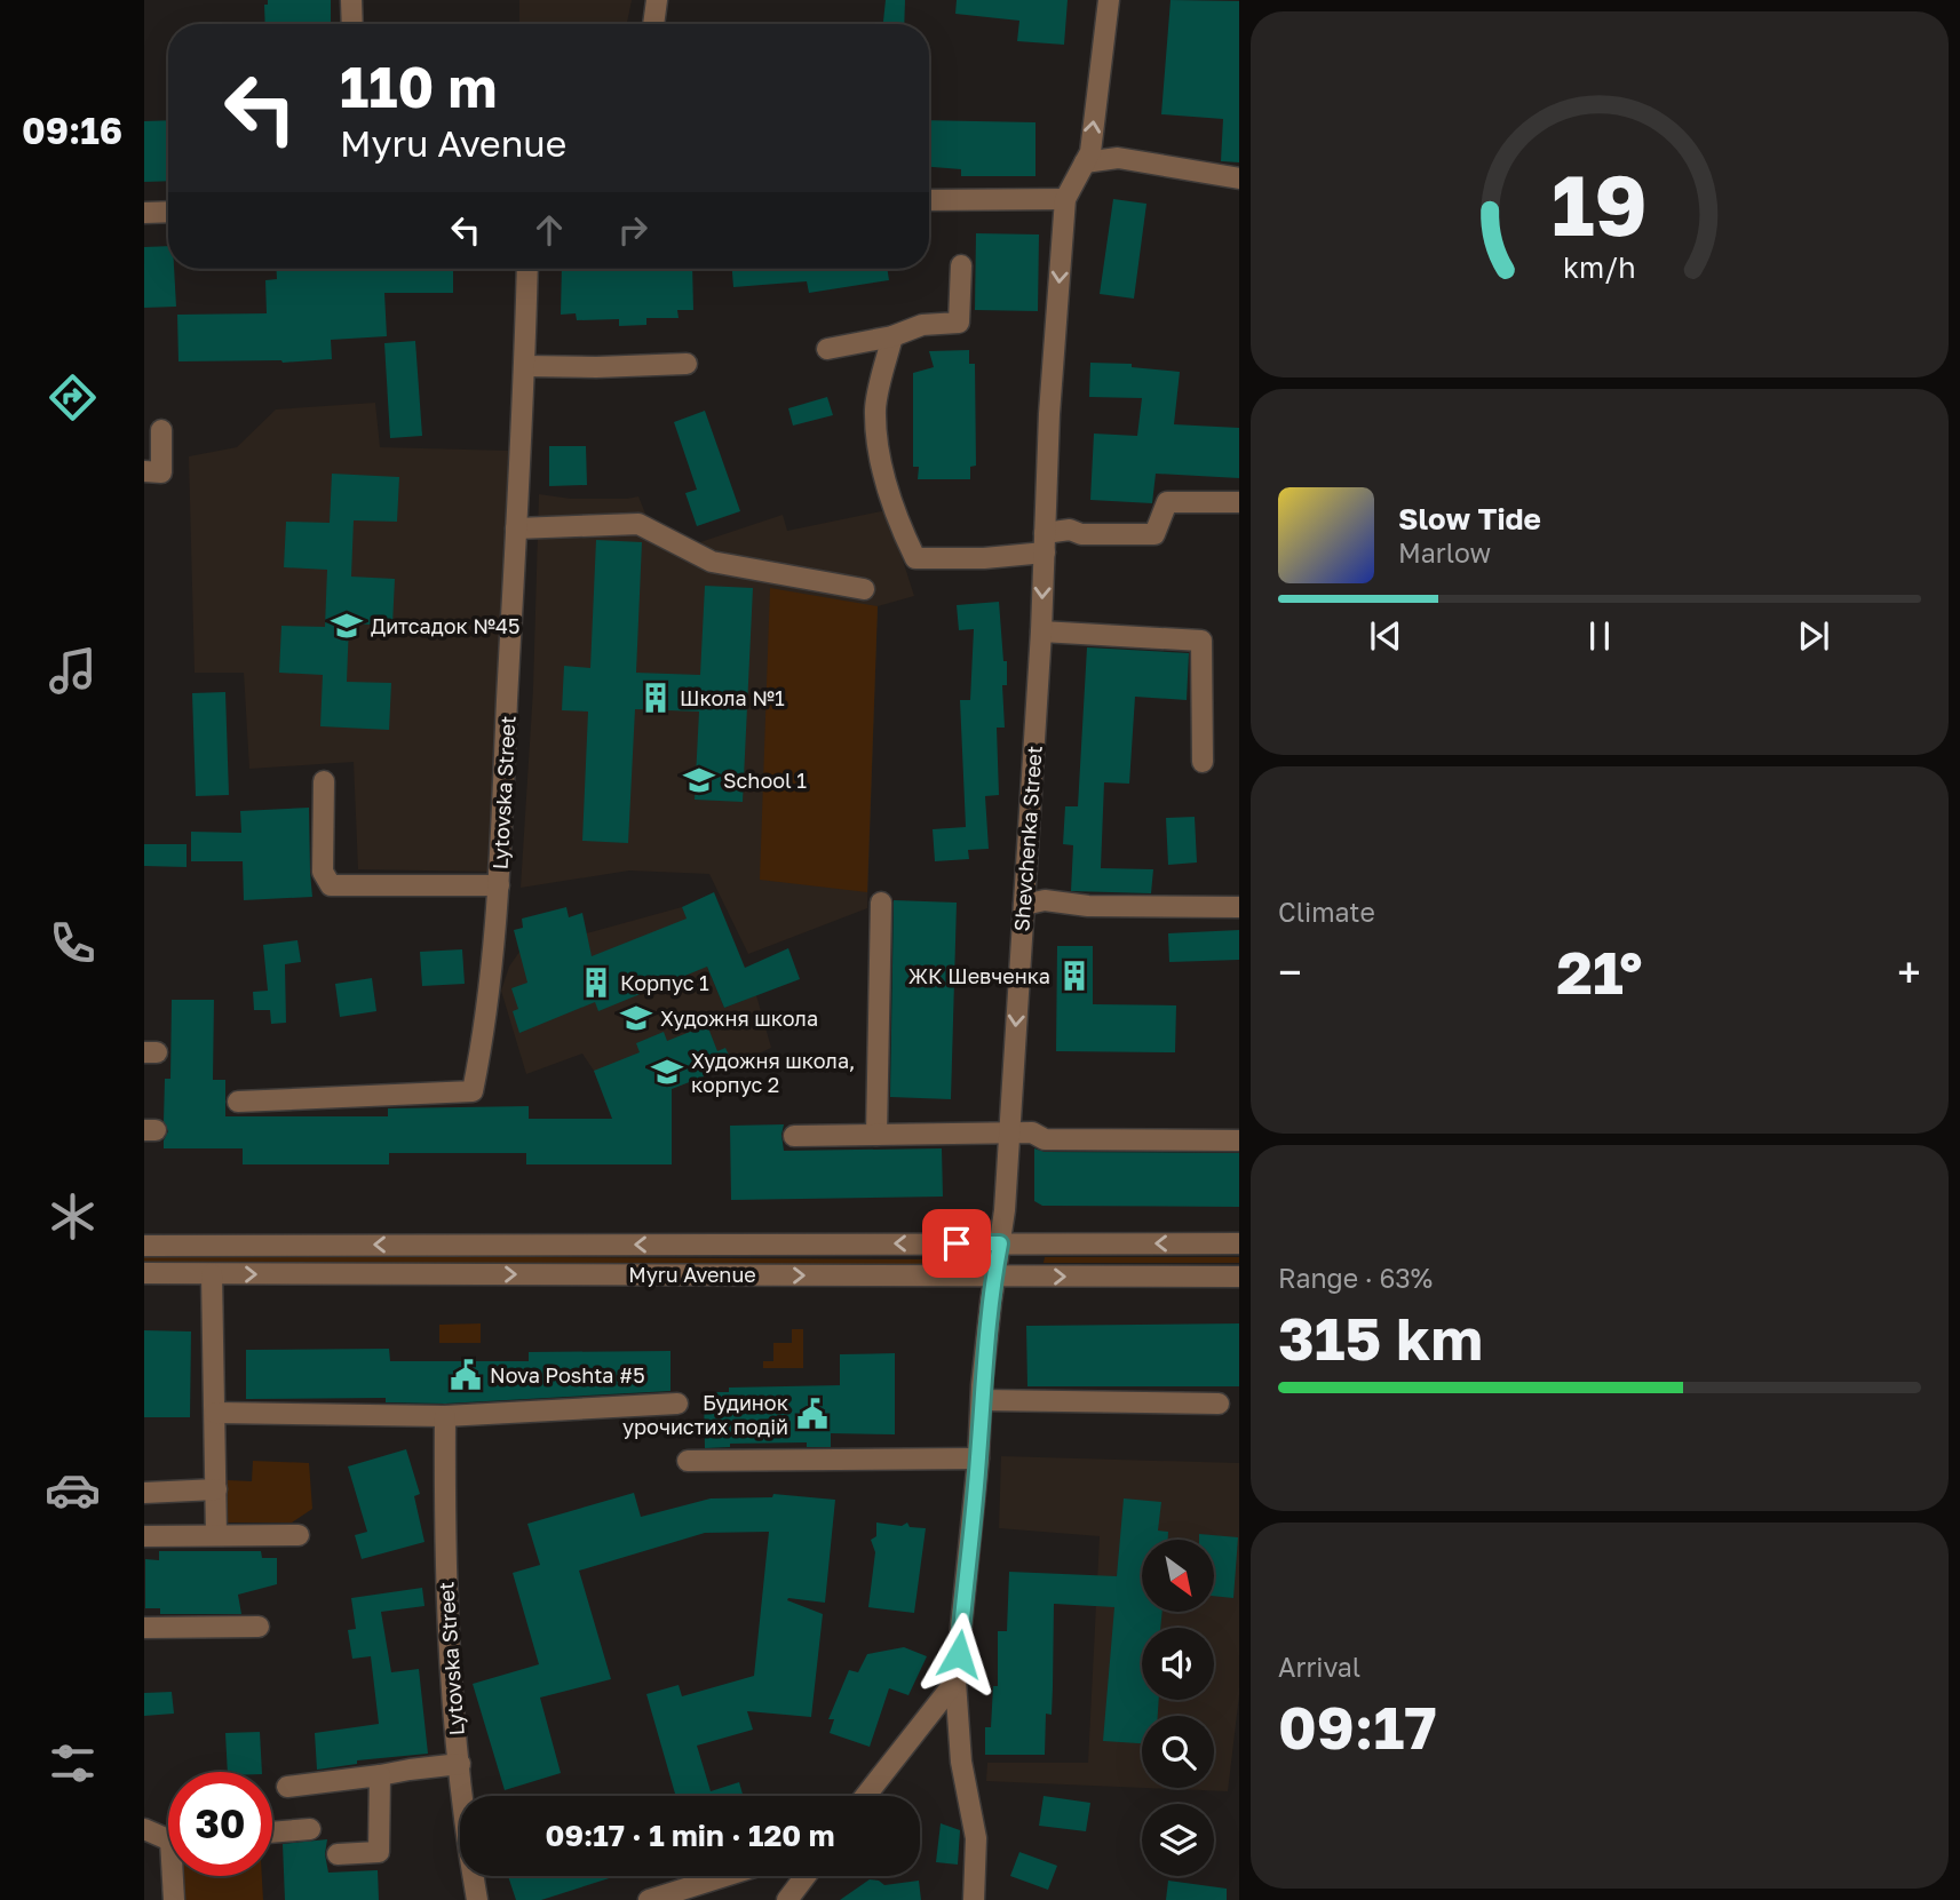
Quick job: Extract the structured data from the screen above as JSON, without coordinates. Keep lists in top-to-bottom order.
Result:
{
  "streets": {
    "street": ["Lytovska Street", "Shevchenka Street", "Myru Avenue"]
  },
  "crossings": [
    ["Shevchenka Street", "Myru Avenue"]
  ],
  "places": {
    "school or university": [
      "Дитсадок №45",
      "School 1",
      "Художня школа",
      "Художня школа, корпус 2"
    ],
    "building": ["Школа №1", "ЖК Шевченка", "Корпус 1"],
    "public building": ["Nova Poshta #5", "Будинок урочистих подій"]
  },
  "north": "bottom right",
  "page": {
    "tabs": "09:16",
    "turn": ["110 m", "Myru Avenue"],
    "song": ["Slow Tide", "Marlow"],
    "tile": [
      "Climate",
      ["Range · 63%", "315 km"],
      ["Arrival", "09:17"]
    ],
    "heat": ["−", "21°", "+"],
    "limit": "30",
    "trip": "09:17 · 1 min · 120 m",
    "gauge": ["19", "km/h"]
  }
}
